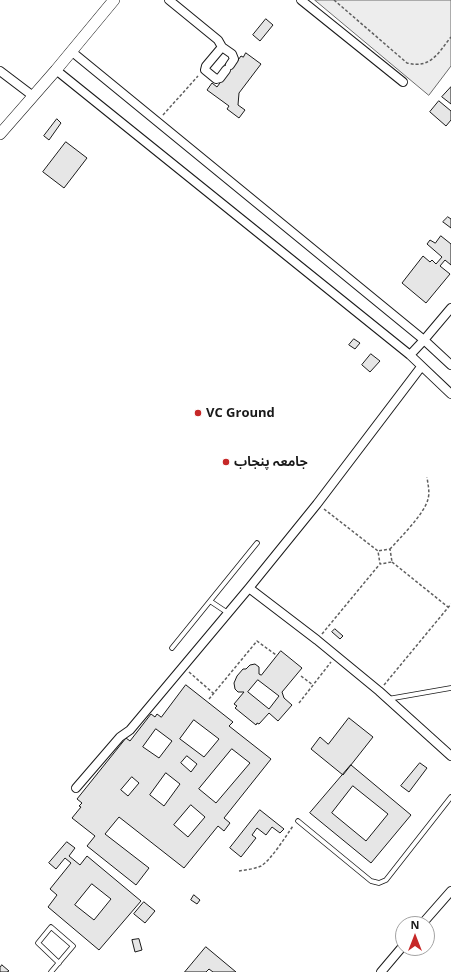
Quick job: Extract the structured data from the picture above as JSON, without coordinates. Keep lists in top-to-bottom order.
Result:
{
  "places": ["VC Ground", "جامعہ پنجاب"],
  "north": "top"
}
